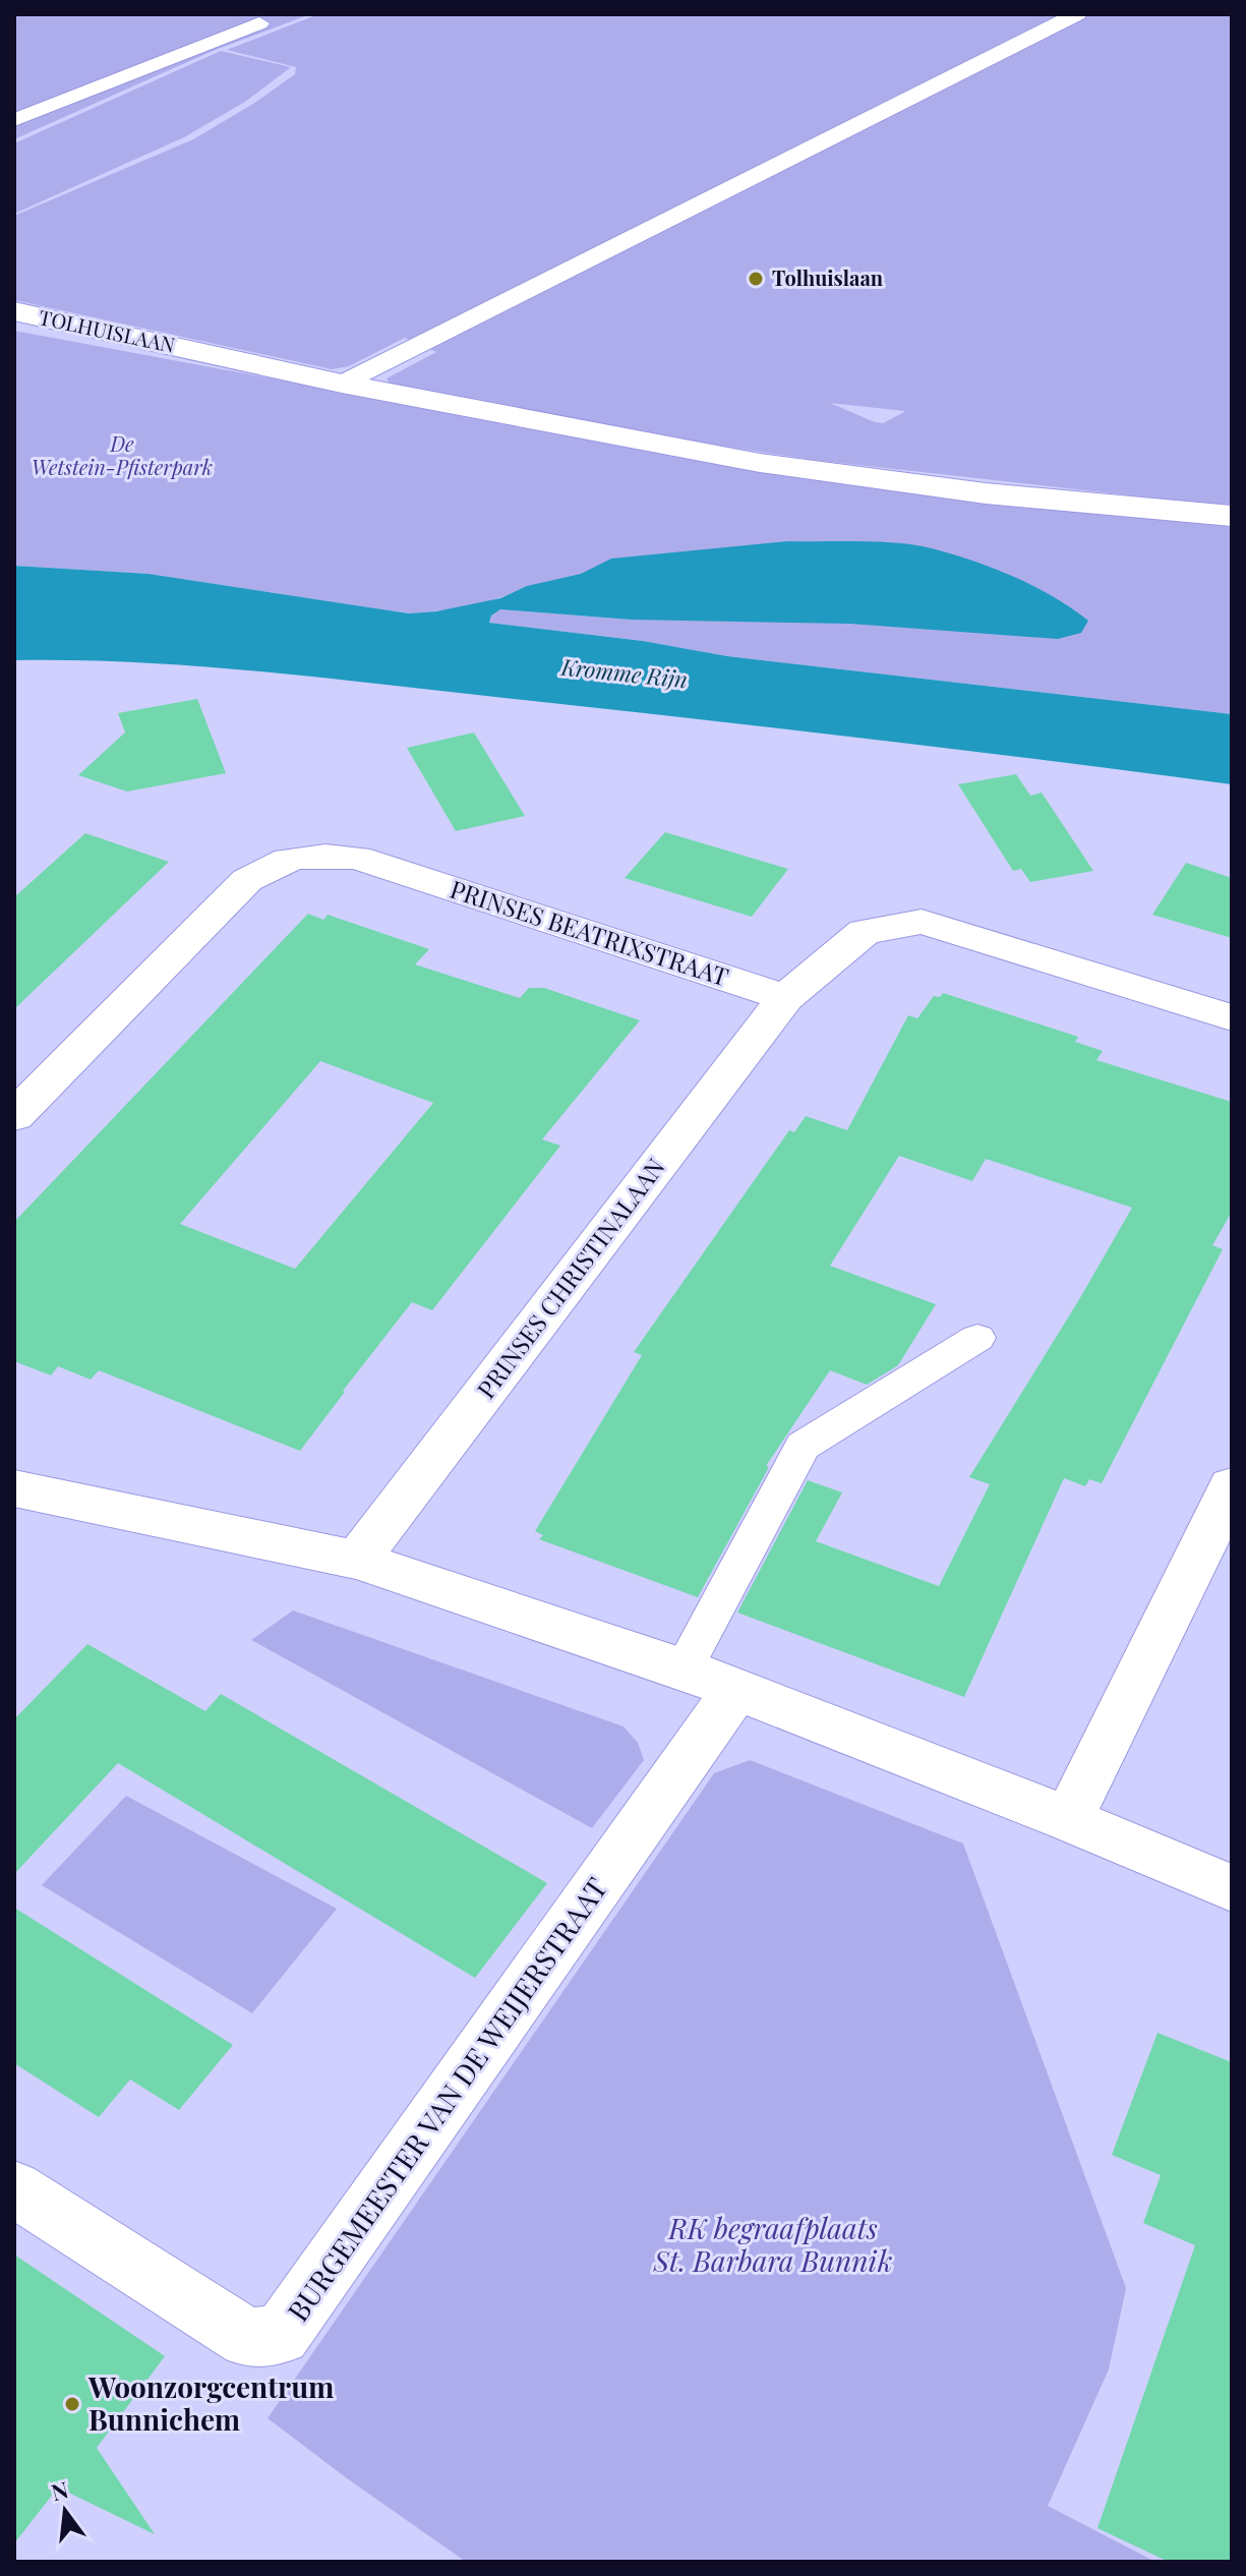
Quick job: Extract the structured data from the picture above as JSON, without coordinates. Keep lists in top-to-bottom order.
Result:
{
  "streets": {
    "street": [
      "TOLHUISLAAN",
      "PRINSES BEATRIXSTRAAT",
      "PRINSES CHRISTINALAAN",
      "BURGEMEESTER VAN DE WEIJERSTRAAT"
    ]
  },
  "crossings": [
    ["PRINSES BEATRIXSTRAAT", "PRINSES CHRISTINALAAN"]
  ],
  "water": ["Kromme Rijn"],
  "parks": ["De Wetstein-Pfisterpark", "RK begraafplaats St. Barbara Bunnik"],
  "places": ["Tolhuislaan", "Woonzorgcentrum Bunnichem"],
  "north": "top"
}
